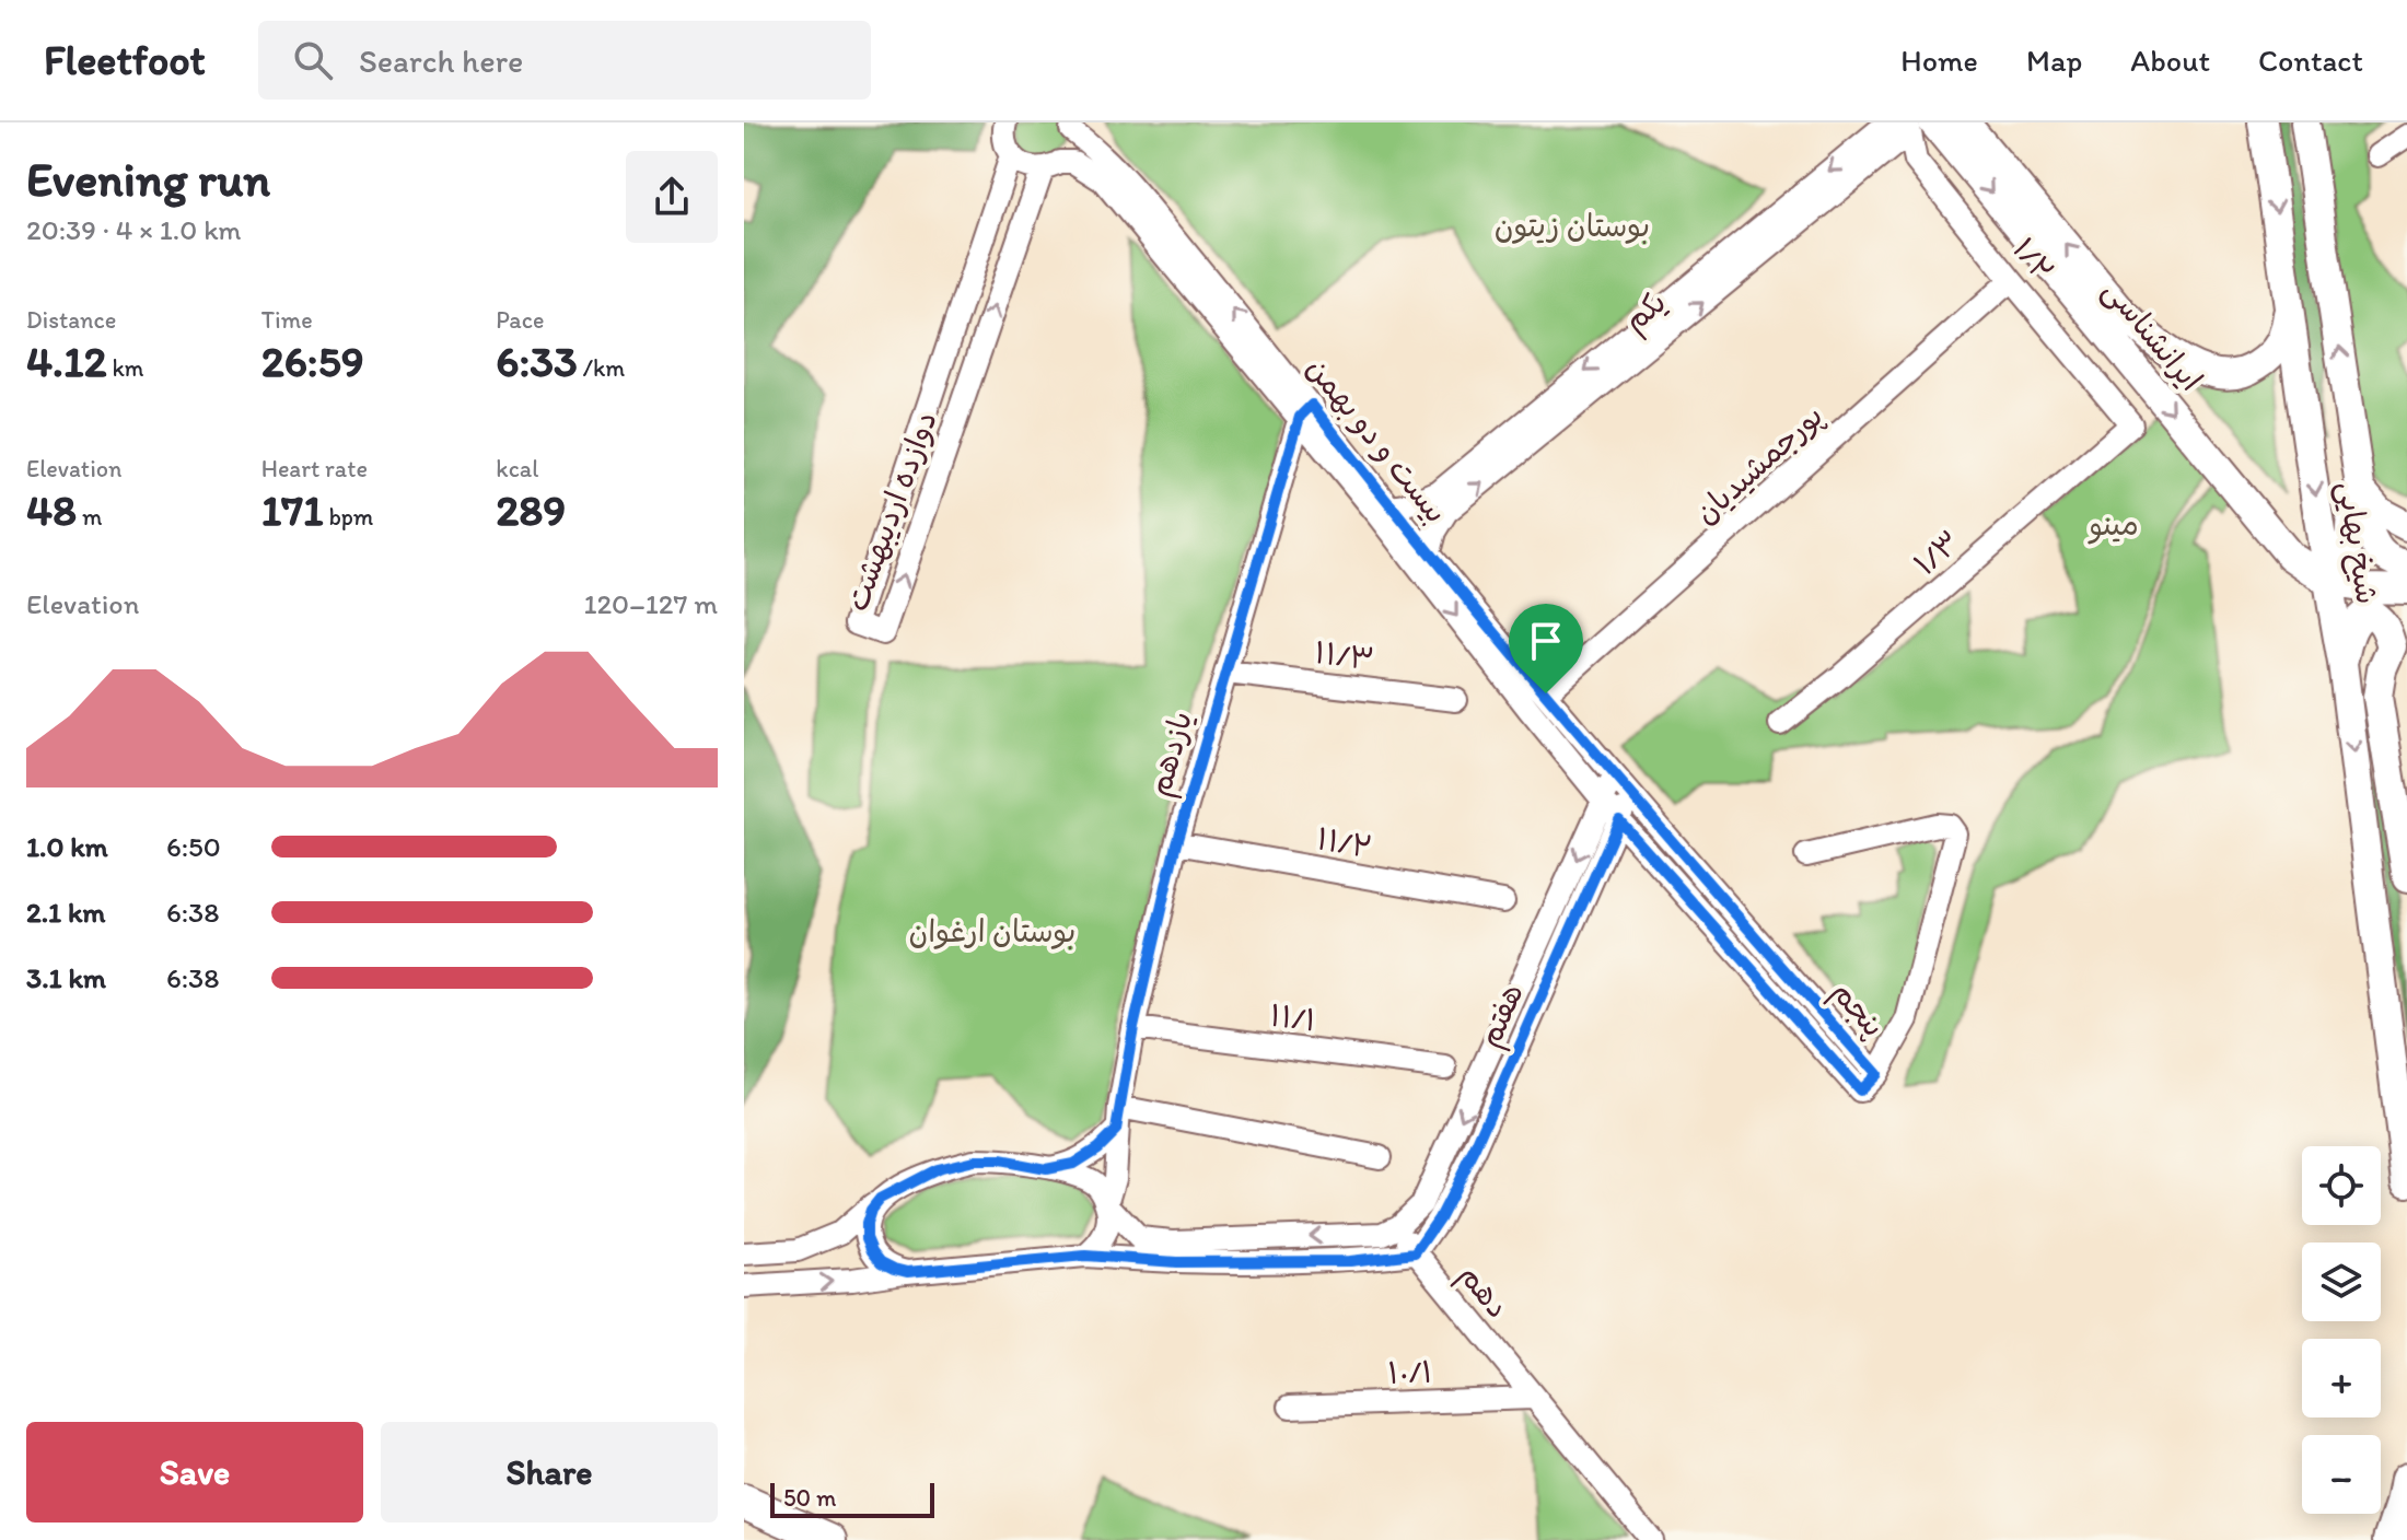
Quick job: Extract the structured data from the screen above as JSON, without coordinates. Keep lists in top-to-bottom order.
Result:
{
  "streets": {
    "main road": ["ایرانشناسی", "شیخ بهایی"],
    "street": [
      "۱/۲",
      "یکم",
      "بیست و دو بهمن",
      "پورجمشیدیان",
      "دوازده اردیبهشت",
      "۱/۳",
      "۱۱/۳",
      "یازدهم",
      "۱۱/۲",
      "پنجم",
      "هفتم",
      "۱۱/۱",
      "دهم",
      "۱۰/۱"
    ]
  },
  "crossings": [
    ["۱/۲", "یکم"],
    ["۱/۲", "پورجمشیدیان"],
    ["۱/۲", "۱/۳"],
    ["یکم", "بیست و دو بهمن"],
    ["ایرانشناسی", "شیخ بهایی"],
    ["بیست و دو بهمن", "پورجمشیدیان"],
    ["بیست و دو بهمن", "دوازده اردیبهشت"],
    ["بیست و دو بهمن", "یازدهم"],
    ["بیست و دو بهمن", "پنجم"],
    ["بیست و دو بهمن", "هفتم"],
    ["۱۱/۳", "یازدهم"],
    ["یازدهم", "۱۱/۲"],
    ["یازدهم", "۱۱/۱"],
    ["یازدهم", "دهم"],
    ["پنجم", "هفتم"],
    ["هفتم", "دهم"],
    ["دهم", "۱۰/۱"]
  ],
  "parks": ["بوستان زیتون", "مینو", "بوستان ارغوان"],
  "scale_bar": "50 m",
  "page": {
    "header": "Fleetfoot",
    "search": "Search here",
    "nav": [
      "Home",
      "Map",
      "About",
      "Contact"
    ],
    "heading": ["Evening run", "20:39 · 4 × 1.0 km"],
    "stats": [
      ["Distance", "4.12 km"],
      ["Time", "26:59"],
      ["Pace", "6:33 /km"],
      ["Elevation", "48 m"],
      ["Heart rate", "171 bpm"],
      ["kcal", "289"]
    ],
    "chart": ["Elevation", "120–127 m"],
    "list": [
      {
        "name": "1.0 km",
        "note": "6:50"
      },
      {
        "name": "2.1 km",
        "note": "6:38"
      },
      {
        "name": "3.1 km",
        "note": "6:38"
      }
    ],
    "map_buttons": ["+", "−"],
    "buttons": ["Save", "Share"],
    "scale": "50 m"
  }
}
